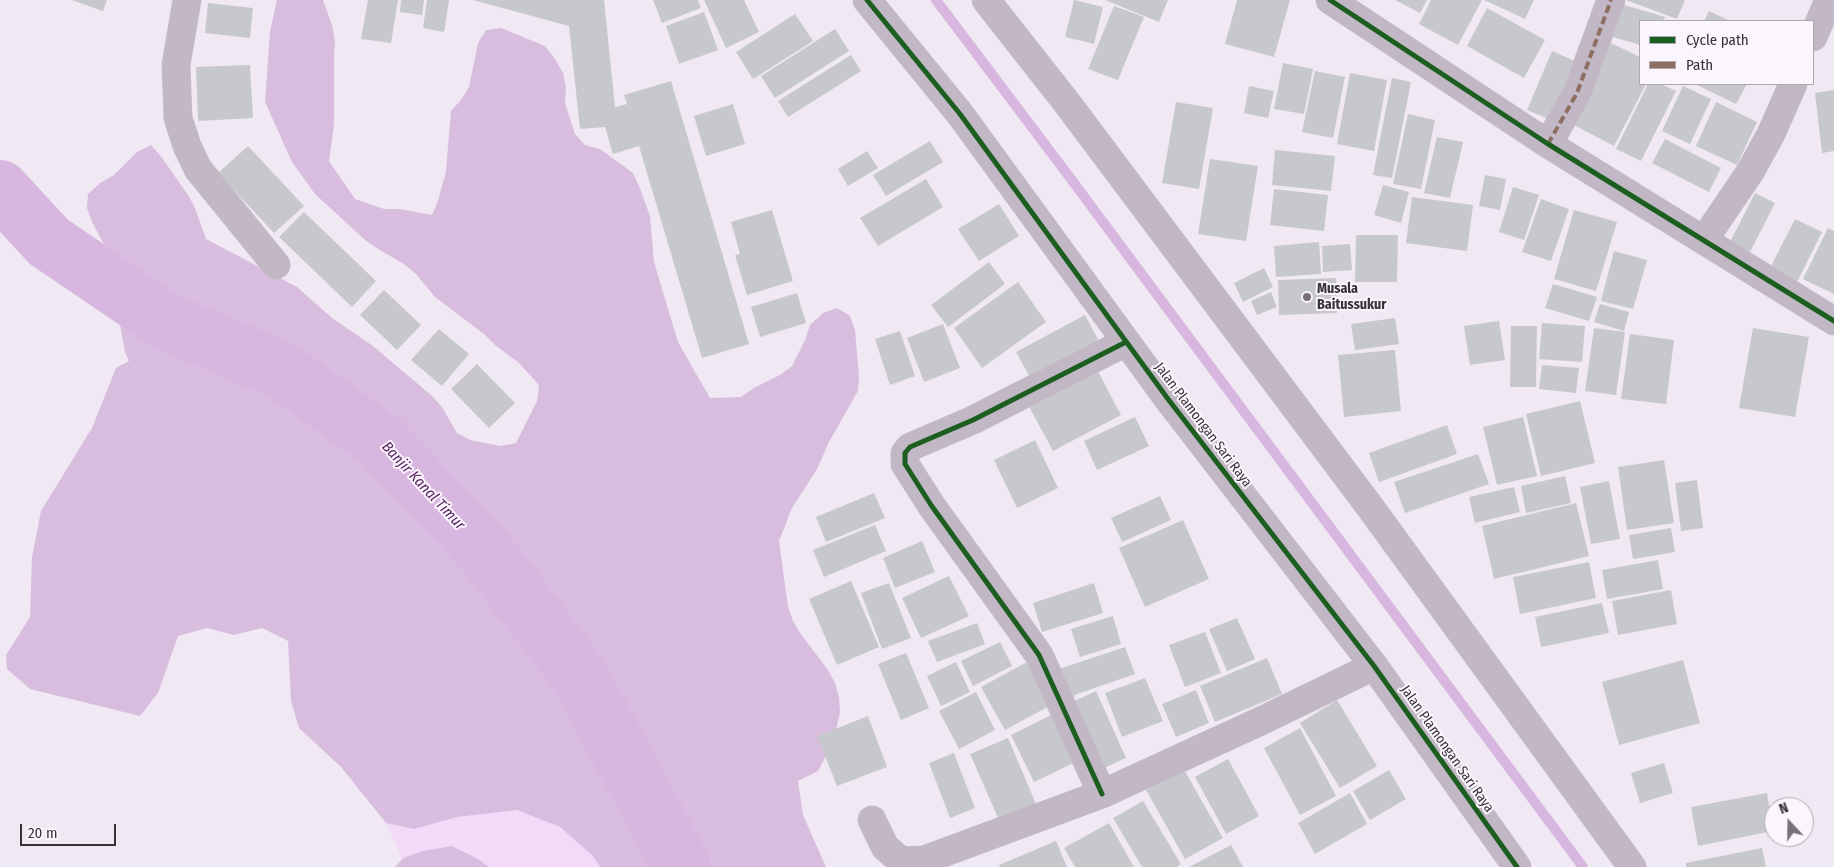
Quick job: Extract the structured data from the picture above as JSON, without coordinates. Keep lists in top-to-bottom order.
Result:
{
  "streets": {
    "street": ["Jalan Plamongan Sari Raya"]
  },
  "water": ["Banjir Kanal Timur"],
  "places": ["Musala Baitussukur"],
  "legend": ["Cycle path", "Path"],
  "scale_bar": "20 m",
  "north": "top"
}
